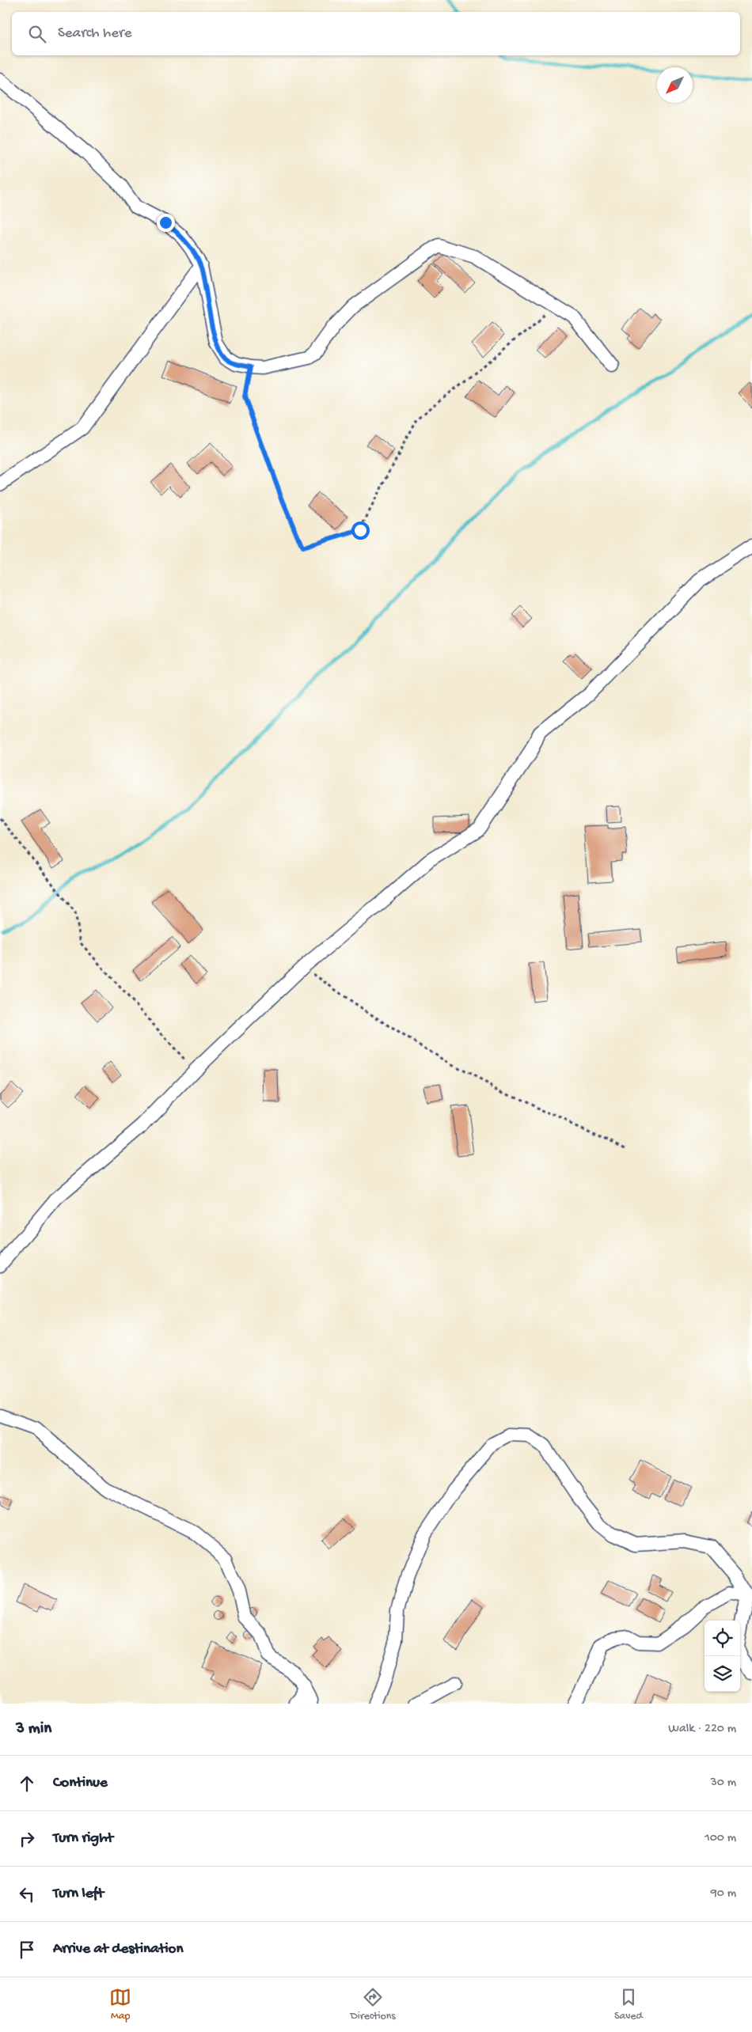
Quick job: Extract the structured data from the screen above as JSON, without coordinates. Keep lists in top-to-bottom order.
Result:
{
  "north": "bottom left",
  "page": {
    "search": "Search here",
    "heading": ["3 min", "Walk · 220 m"],
    "list": [
      ["Continue", "30 m"],
      ["Turn right", "100 m"],
      ["Turn left", "90 m"],
      "Arrive at destination"
    ],
    "nav": ["Map", "Directions", "Saved"]
  }
}
